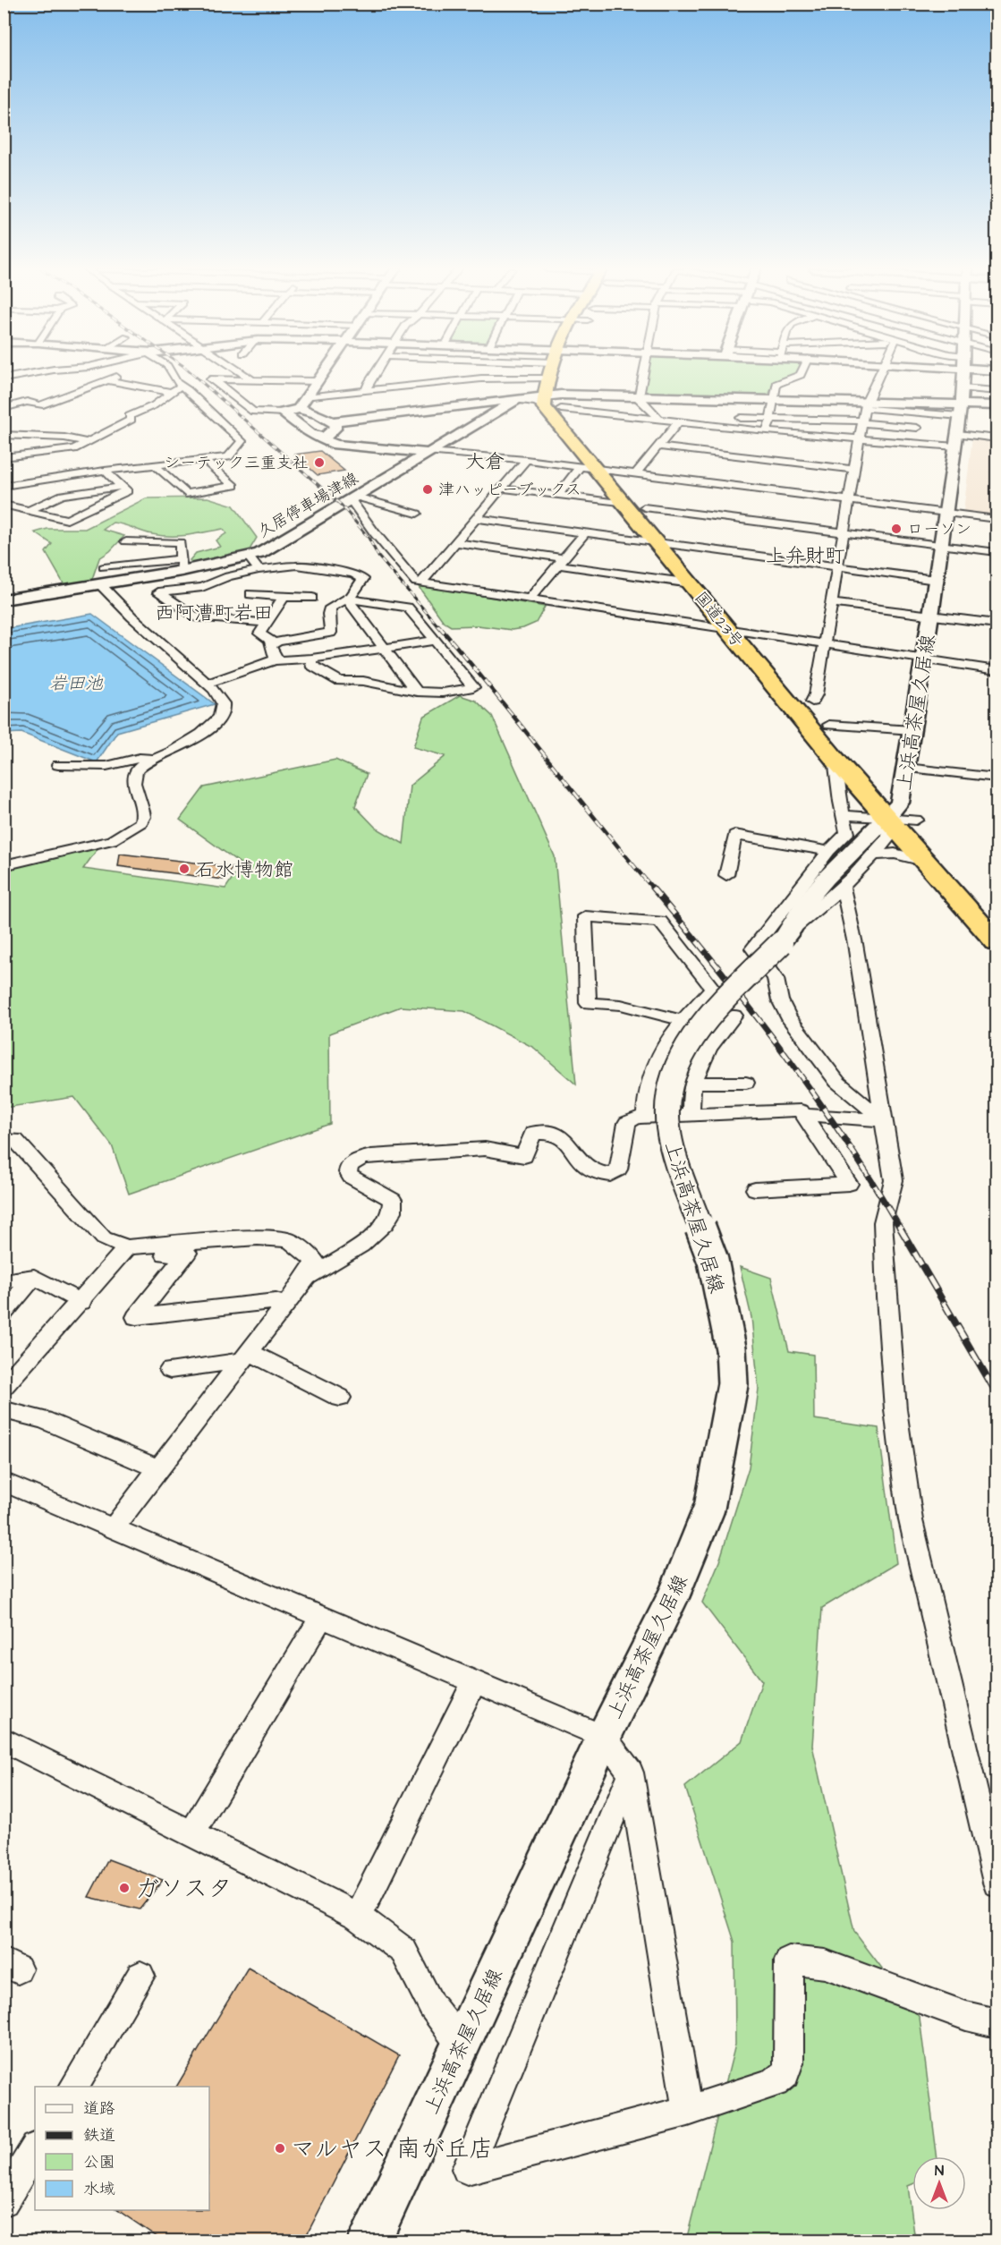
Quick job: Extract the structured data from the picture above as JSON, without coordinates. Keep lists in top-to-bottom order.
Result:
{
  "streets": {
    "highway": ["国道23号"],
    "main road": ["久居停車場津線", "上浜高茶屋久居線"]
  },
  "crossings": [
    ["久居停車場津線", "国道23号"],
    ["久居停車場津線", "上浜高茶屋久居線"],
    ["国道23号", "上浜高茶屋久居線"]
  ],
  "districts": ["大倉", "上弁財町", "西阿漕町岩田"],
  "water": ["岩田池"],
  "places": [
    "シーテック三重支社",
    "津ハッピーブックス",
    "ローソン",
    "石水博物館",
    "ガソスタ",
    "マルヤス 南が丘店"
  ],
  "legend": [
    "道路",
    "鉄道",
    "公園",
    "水域"
  ],
  "north": "top"
}
